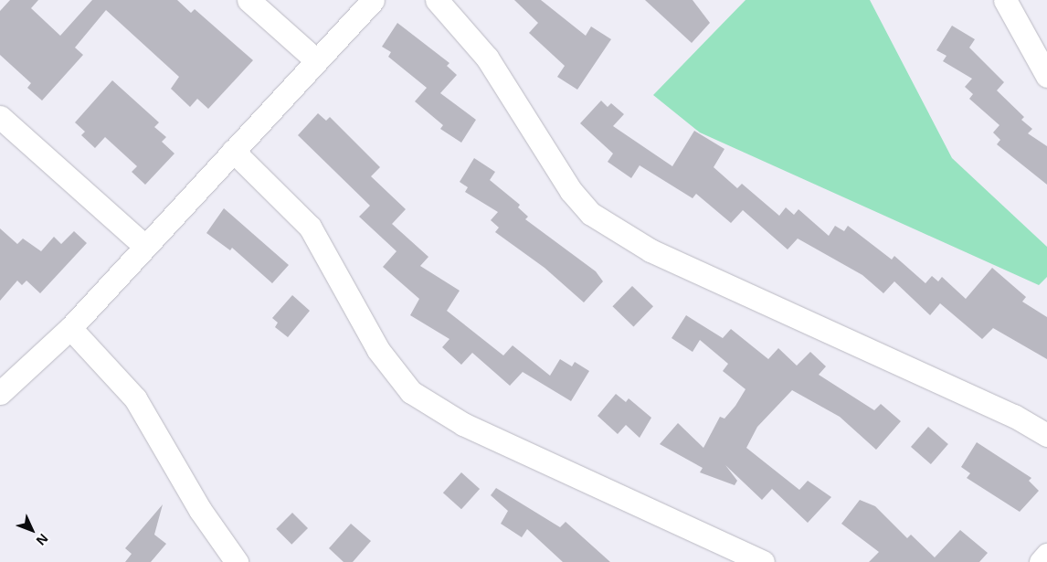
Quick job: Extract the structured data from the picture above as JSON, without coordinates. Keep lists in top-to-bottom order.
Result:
{
  "north": "bottom right"
}
